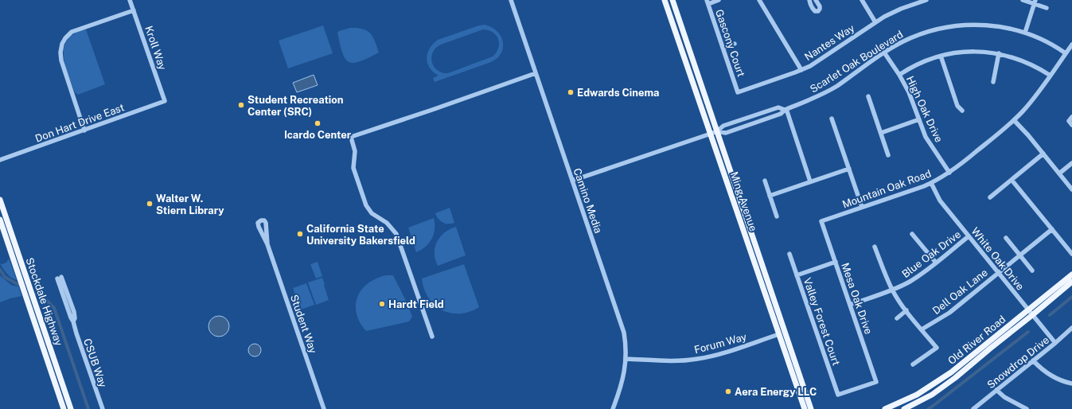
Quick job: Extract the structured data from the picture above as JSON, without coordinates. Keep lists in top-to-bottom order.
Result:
{
  "streets": {
    "main road": ["Ming Avenue", "Stockdale Highway", "Old River Road"],
    "street": [
      "Nantes Way",
      "Gascony Court",
      "Kroll Way",
      "Scarlet Oak Boulevard",
      "High Oak Drive",
      "Don Hart Drive East",
      "Mountain Oak Road",
      "Camino Media",
      "Blue Oak Drive",
      "White Oak Drive",
      "Dell Oak Lane",
      "Mesa Oak Drive",
      "Valley Forest Court",
      "Student Way",
      "Forum Way",
      "Snowdrop Drive",
      "CSUB Way"
    ]
  },
  "crossings": [
    ["Nantes Way", "Gascony Court"],
    ["Kroll Way", "Don Hart Drive East"],
    ["Scarlet Oak Boulevard", "High Oak Drive"],
    ["Scarlet Oak Boulevard", "Mountain Oak Road"],
    ["Scarlet Oak Boulevard", "Camino Media"],
    ["Scarlet Oak Boulevard", "Ming Avenue"],
    ["High Oak Drive", "Mountain Oak Road"],
    ["Mountain Oak Road", "White Oak Drive"],
    ["Mountain Oak Road", "Mesa Oak Drive"],
    ["Camino Media", "Forum Way"],
    ["Ming Avenue", "Forum Way"],
    ["Blue Oak Drive", "White Oak Drive"],
    ["Blue Oak Drive", "Mesa Oak Drive"],
    ["White Oak Drive", "Dell Oak Lane"],
    ["White Oak Drive", "Old River Road"],
    ["White Oak Drive", "Snowdrop Drive"],
    ["Mesa Oak Drive", "Valley Forest Court"]
  ],
  "places": [
    "Edwards Cinema",
    "Student Recreation Center (SRC)",
    "Icardo Center",
    "Walter W. Stiern Library",
    "California State University Bakersfield",
    "Hardt Field",
    "Aera Energy LLC"
  ]
}
